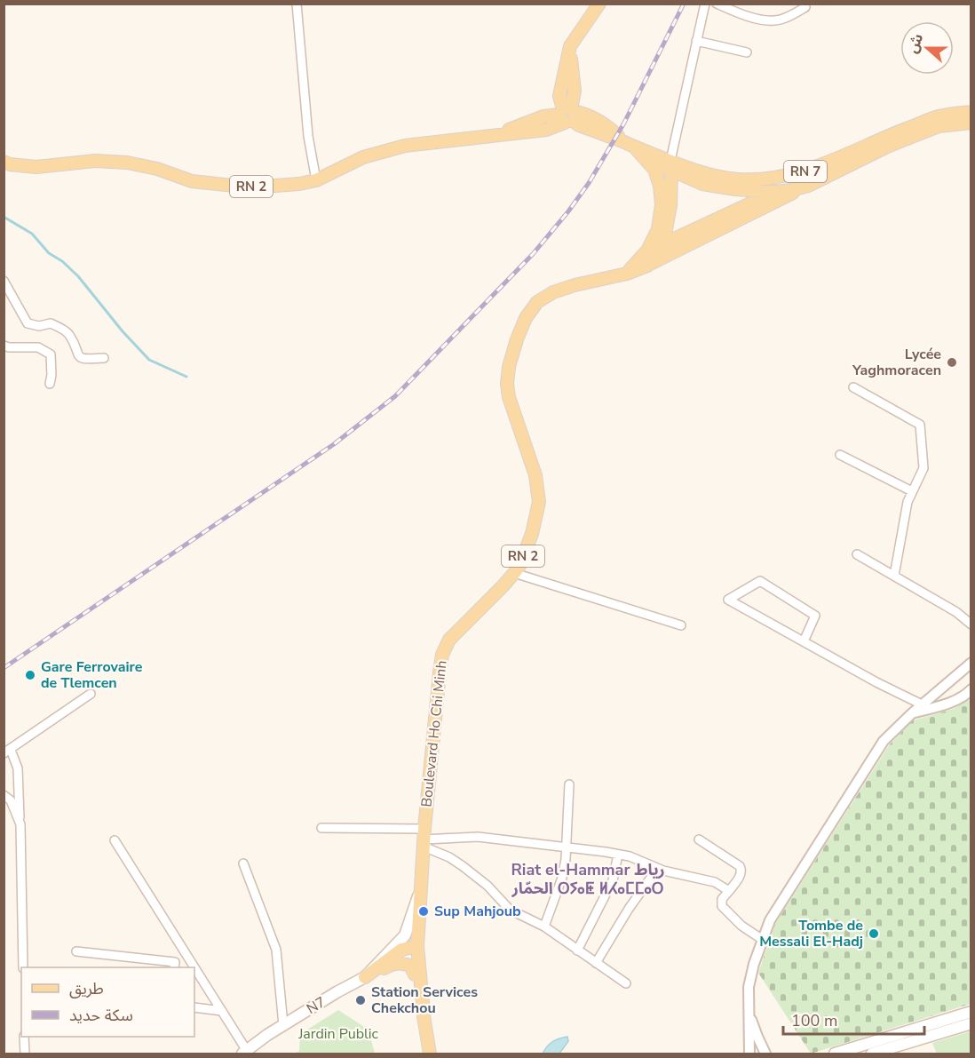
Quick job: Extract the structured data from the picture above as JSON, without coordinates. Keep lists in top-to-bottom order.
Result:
{
  "streets": {
    "main road": [
      "RN 7",
      "RN 2",
      "Boulevard Ho Chi Minh",
      "N7"
    ]
  },
  "crossings": [
    ["RN 2", "Boulevard Ho Chi Minh"],
    ["RN 2", "N7"],
    ["Boulevard Ho Chi Minh", "N7"]
  ],
  "districts": ["Riat el-Hammar رياط الحمّار ⵔⵢⴰⵟ ⵍⵃⴰⵎⵎⴰⵔ"],
  "parks": ["Jardin Public"],
  "places": [
    "Lycée Yaghmoracen",
    "Gare Ferrovaire de Tlemcen",
    "Sup Mahjoub",
    "Tombe de Messali El-Hadj",
    "Station Services Chekchou"
  ],
  "legend": ["طريق", "سكة حديد"],
  "scale_bar": "100 m",
  "north": "left"
}
